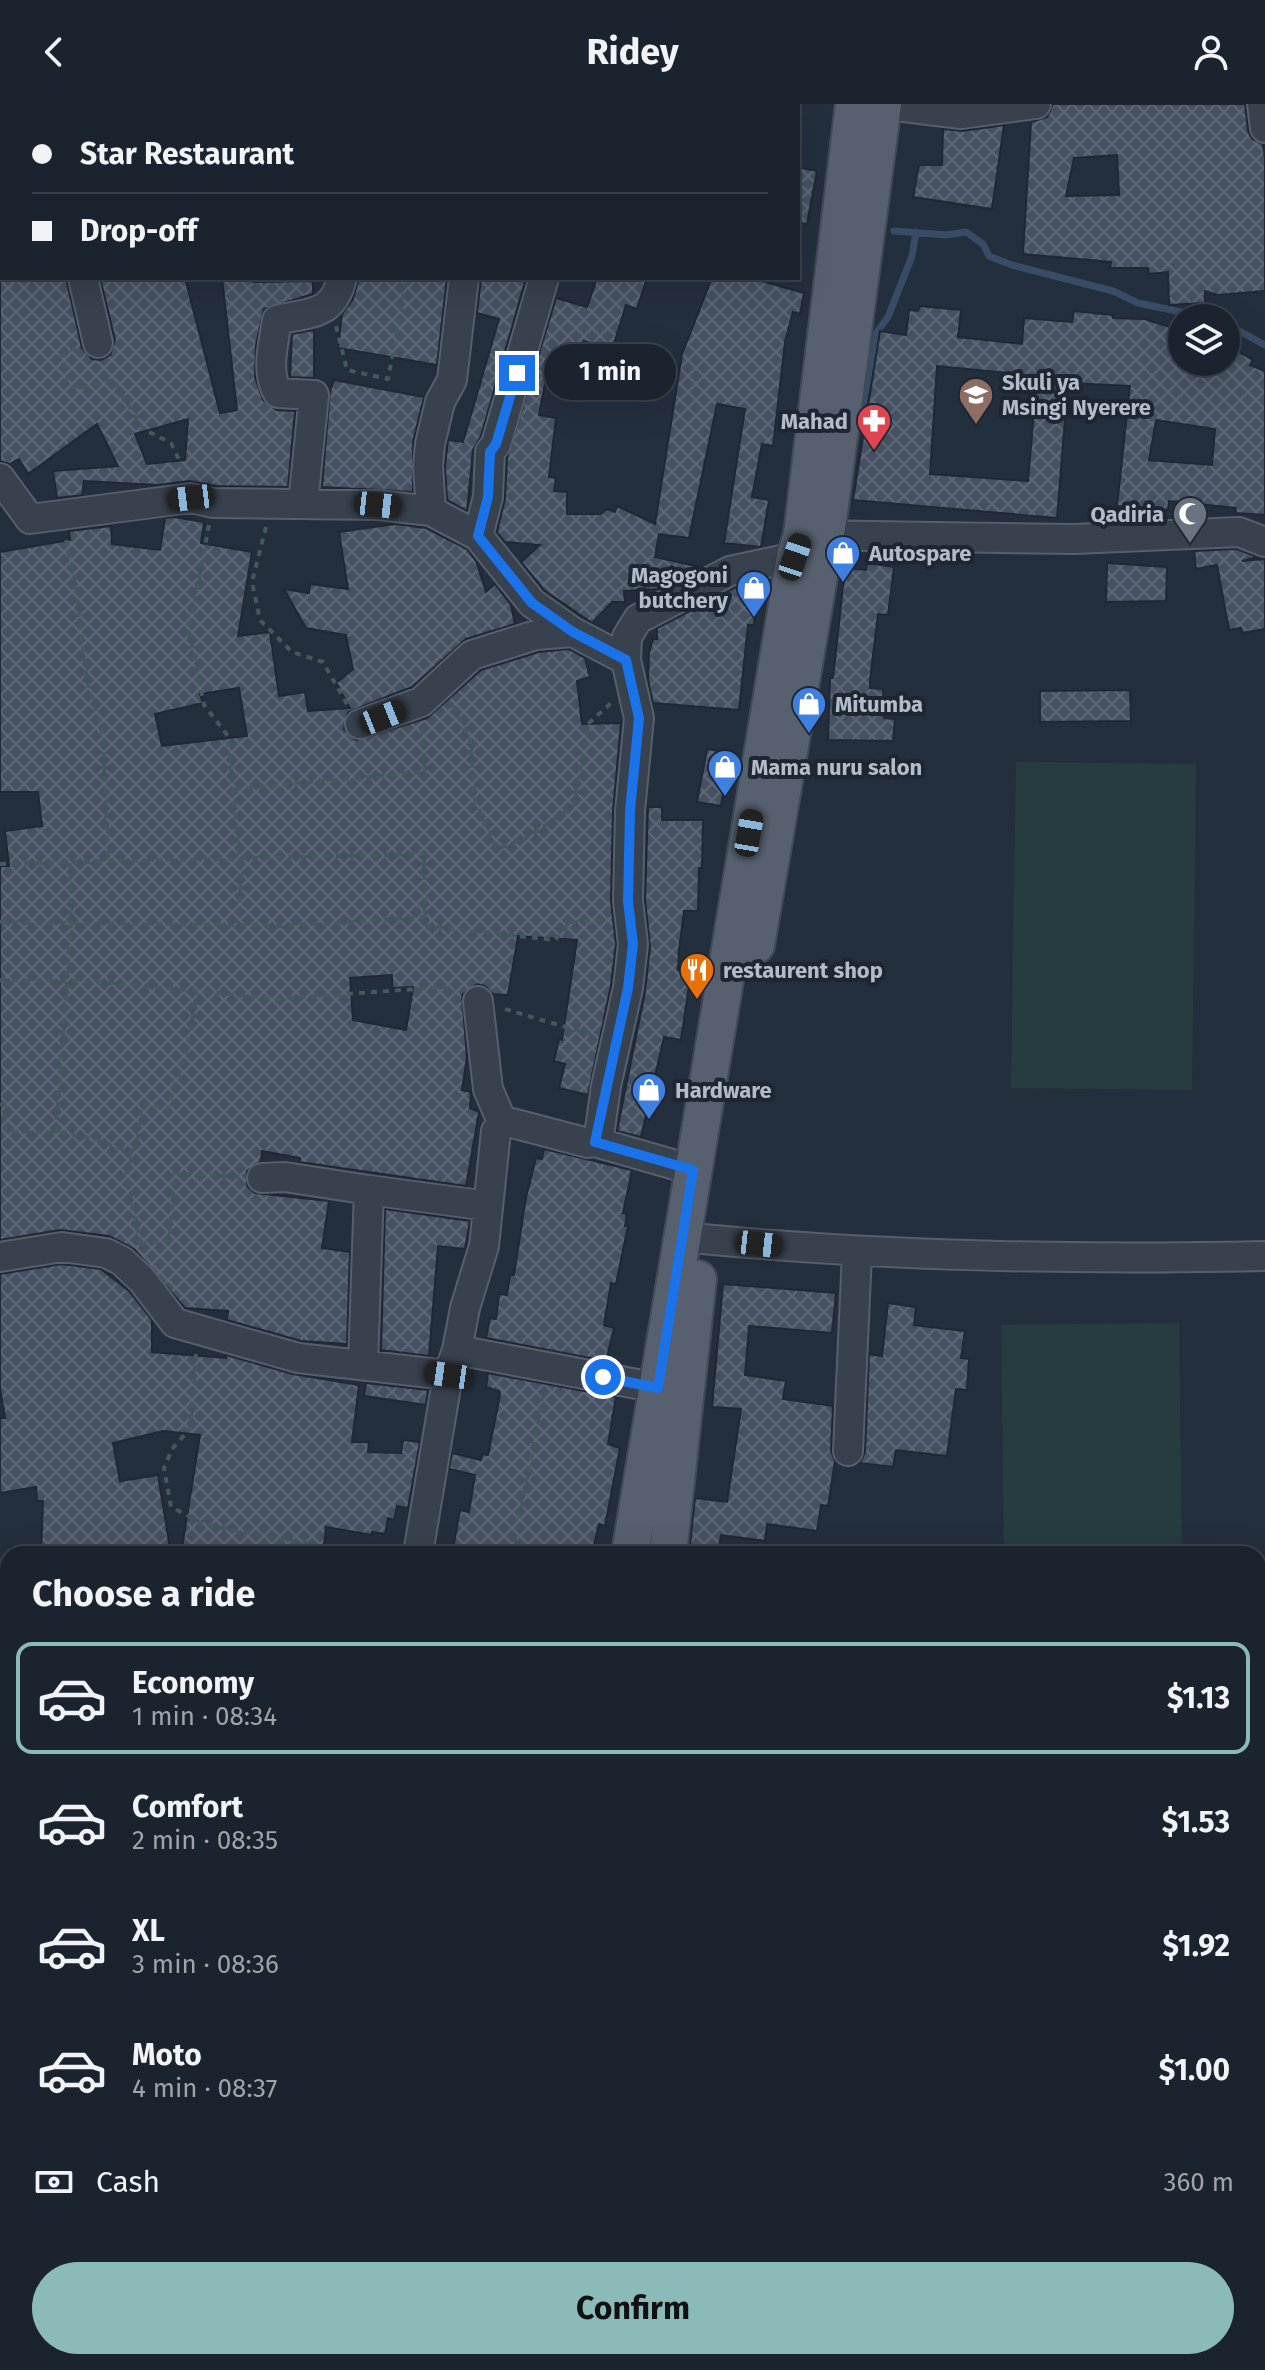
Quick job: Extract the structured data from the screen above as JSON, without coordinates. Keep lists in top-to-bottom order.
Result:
{
  "places": {
    "school or university": ["Skuli ya Msingi Nyerere"],
    "pharmacy": ["Mahad"],
    "mosque": ["Qadiria"],
    "shop": [
      "Autospare",
      "Magogoni butchery",
      "Mitumba",
      "Mama nuru salon",
      "Hardware"
    ],
    "restaurant": ["restaurent shop"]
  },
  "page": {
    "header": "Ridey",
    "banner": ["Star Restaurant", "Drop-off"],
    "bubble": "1 min",
    "heading": "Choose a ride",
    "list": [
      {
        "name": "Economy",
        "note": "1 min · 08:34",
        "value": "$1.13"
      },
      {
        "name": "Comfort",
        "note": "2 min · 08:35",
        "value": "$1.53"
      },
      {
        "name": "XL",
        "note": "3 min · 08:36",
        "value": "$1.92"
      },
      {
        "name": "Moto",
        "note": "4 min · 08:37",
        "value": "$1.00"
      }
    ],
    "pay": ["Cash", "360 m"],
    "buttons": "Confirm"
  }
}
